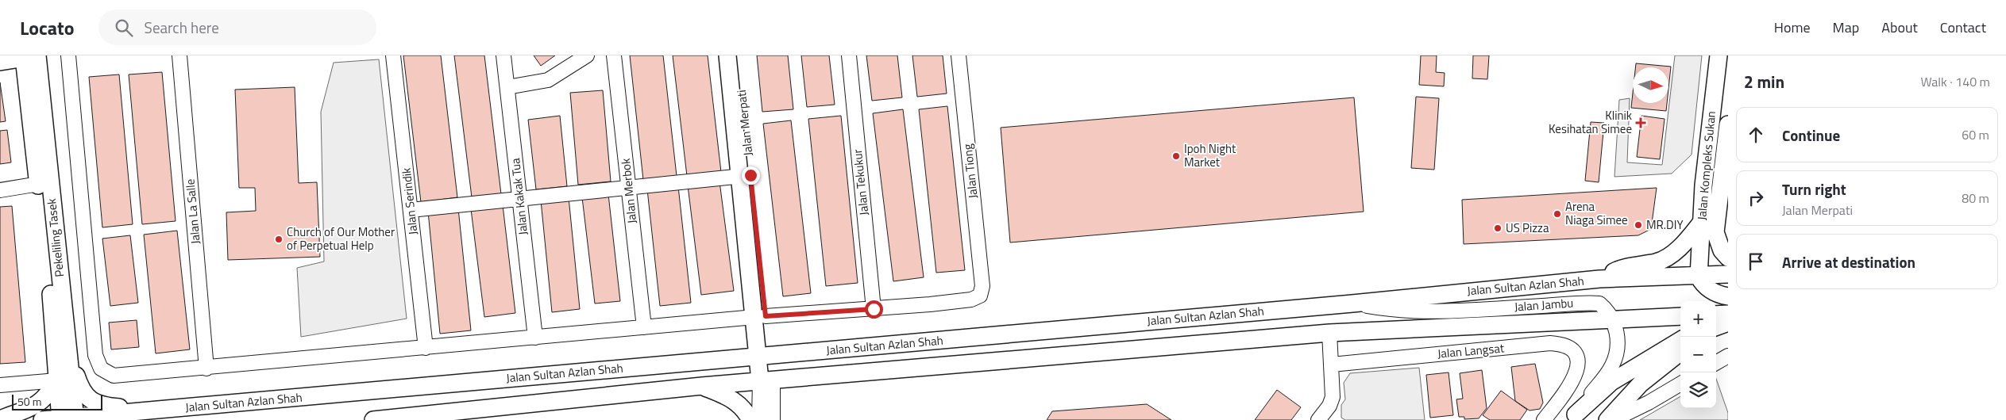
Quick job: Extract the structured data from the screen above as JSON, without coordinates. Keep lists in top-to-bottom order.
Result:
{
  "streets": {
    "main road": [
      "Jalan Merpati",
      "Jalan Kompleks Sukan",
      "Pekeliling Tasek",
      "Jalan Sultan Azlan Shah"
    ],
    "street": [
      "Jalan Tiong",
      "Jalan Tekukur",
      "Jalan Merbok",
      "Jalan Kakak Tua",
      "Jalan Serindik",
      "Jalan La Salle",
      "Jalan Jambu",
      "Jalan Langsat"
    ]
  },
  "crossings": [
    ["Jalan Merpati", "Jalan Sultan Azlan Shah"],
    ["Jalan Kompleks Sukan", "Jalan Sultan Azlan Shah"],
    ["Jalan Tiong", "Jalan Tekukur"],
    ["Pekeliling Tasek", "Jalan Sultan Azlan Shah"],
    ["Jalan Sultan Azlan Shah", "Jalan Jambu"]
  ],
  "places": {
    "health": ["Klinik Kesihatan Simee"],
    "other": [
      "Ipoh Night Market",
      "Arena Niaga Simee",
      "MR.DIY",
      "US Pizza",
      "Church of Our Mother of Perpetual Help"
    ]
  },
  "scale_bar": "50 m",
  "north": "right",
  "page": {
    "header": "Locato",
    "search": "Search here",
    "nav": [
      "Home",
      "Map",
      "About",
      "Contact"
    ],
    "heading": ["2 min", "Walk · 140 m"],
    "list": [
      ["Continue", "60 m"],
      ["Turn right", "Jalan Merpati", "80 m"],
      "Arrive at destination"
    ],
    "map_buttons": ["+", "−"],
    "scale": "50 m"
  }
}
